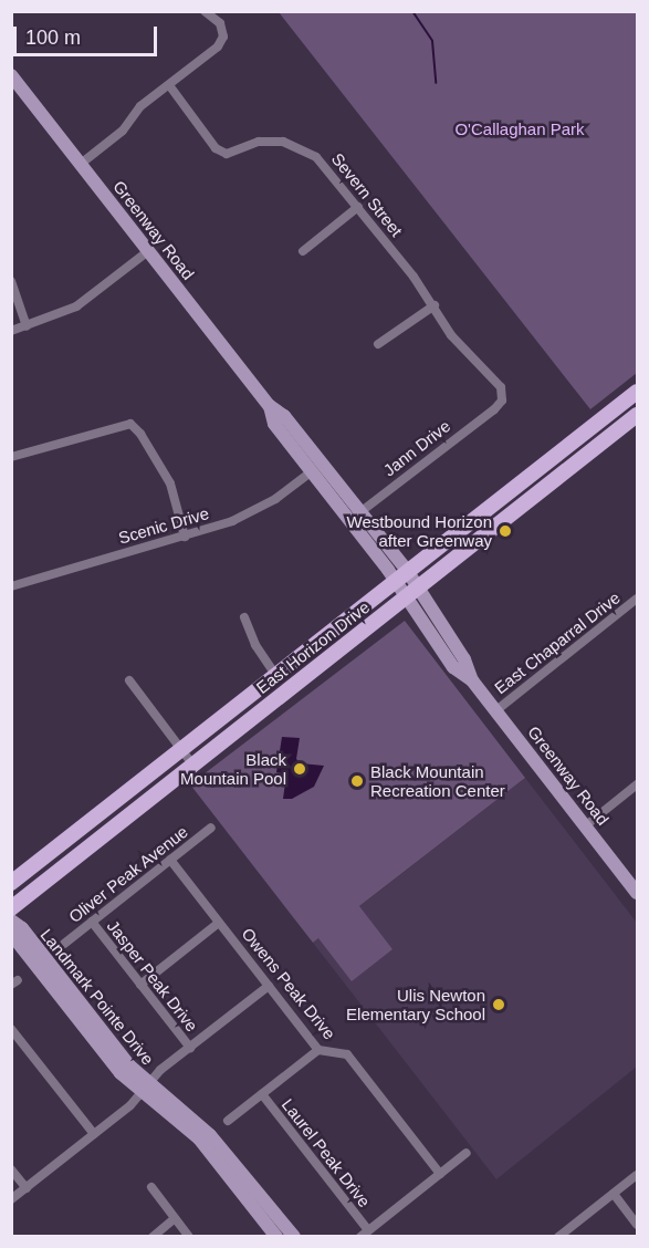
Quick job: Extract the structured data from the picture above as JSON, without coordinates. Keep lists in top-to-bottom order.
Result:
{
  "streets": {
    "main road": ["East Horizon Drive"],
    "street": [
      "Severn Street",
      "Greenway Road",
      "Jann Drive",
      "Scenic Drive",
      "East Chaparral Drive",
      "Oliver Peak Avenue",
      "Jasper Peak Drive",
      "Owens Peak Drive",
      "Landmark Pointe Drive",
      "Laurel Peak Drive"
    ]
  },
  "crossings": [
    ["Severn Street", "Jann Drive"],
    ["Greenway Road", "Jann Drive"],
    ["Greenway Road", "Scenic Drive"],
    ["Greenway Road", "East Chaparral Drive"],
    ["Greenway Road", "East Horizon Drive"],
    ["Oliver Peak Avenue", "Jasper Peak Drive"],
    ["Oliver Peak Avenue", "Owens Peak Drive"]
  ],
  "parks": ["O'Callaghan Park"],
  "places": [
    "Westbound Horizon after Greenway",
    "Black Mountain Pool",
    "Black Mountain Recreation Center",
    "Ulis Newton Elementary School"
  ],
  "scale_bar": "100 m"
}
